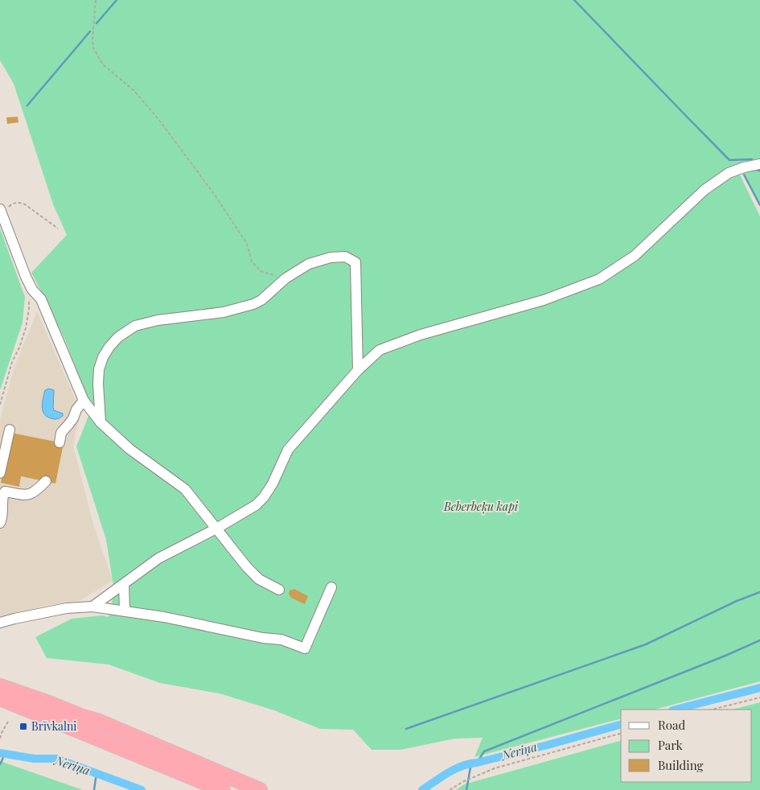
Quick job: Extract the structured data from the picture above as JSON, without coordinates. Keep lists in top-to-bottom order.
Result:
{
  "water": ["Neriņa"],
  "parks": ["Beberbeķu kapi"],
  "places": {
    "transit": ["Brīvkalni"]
  },
  "legend": ["Road", "Park", "Building"]
}
